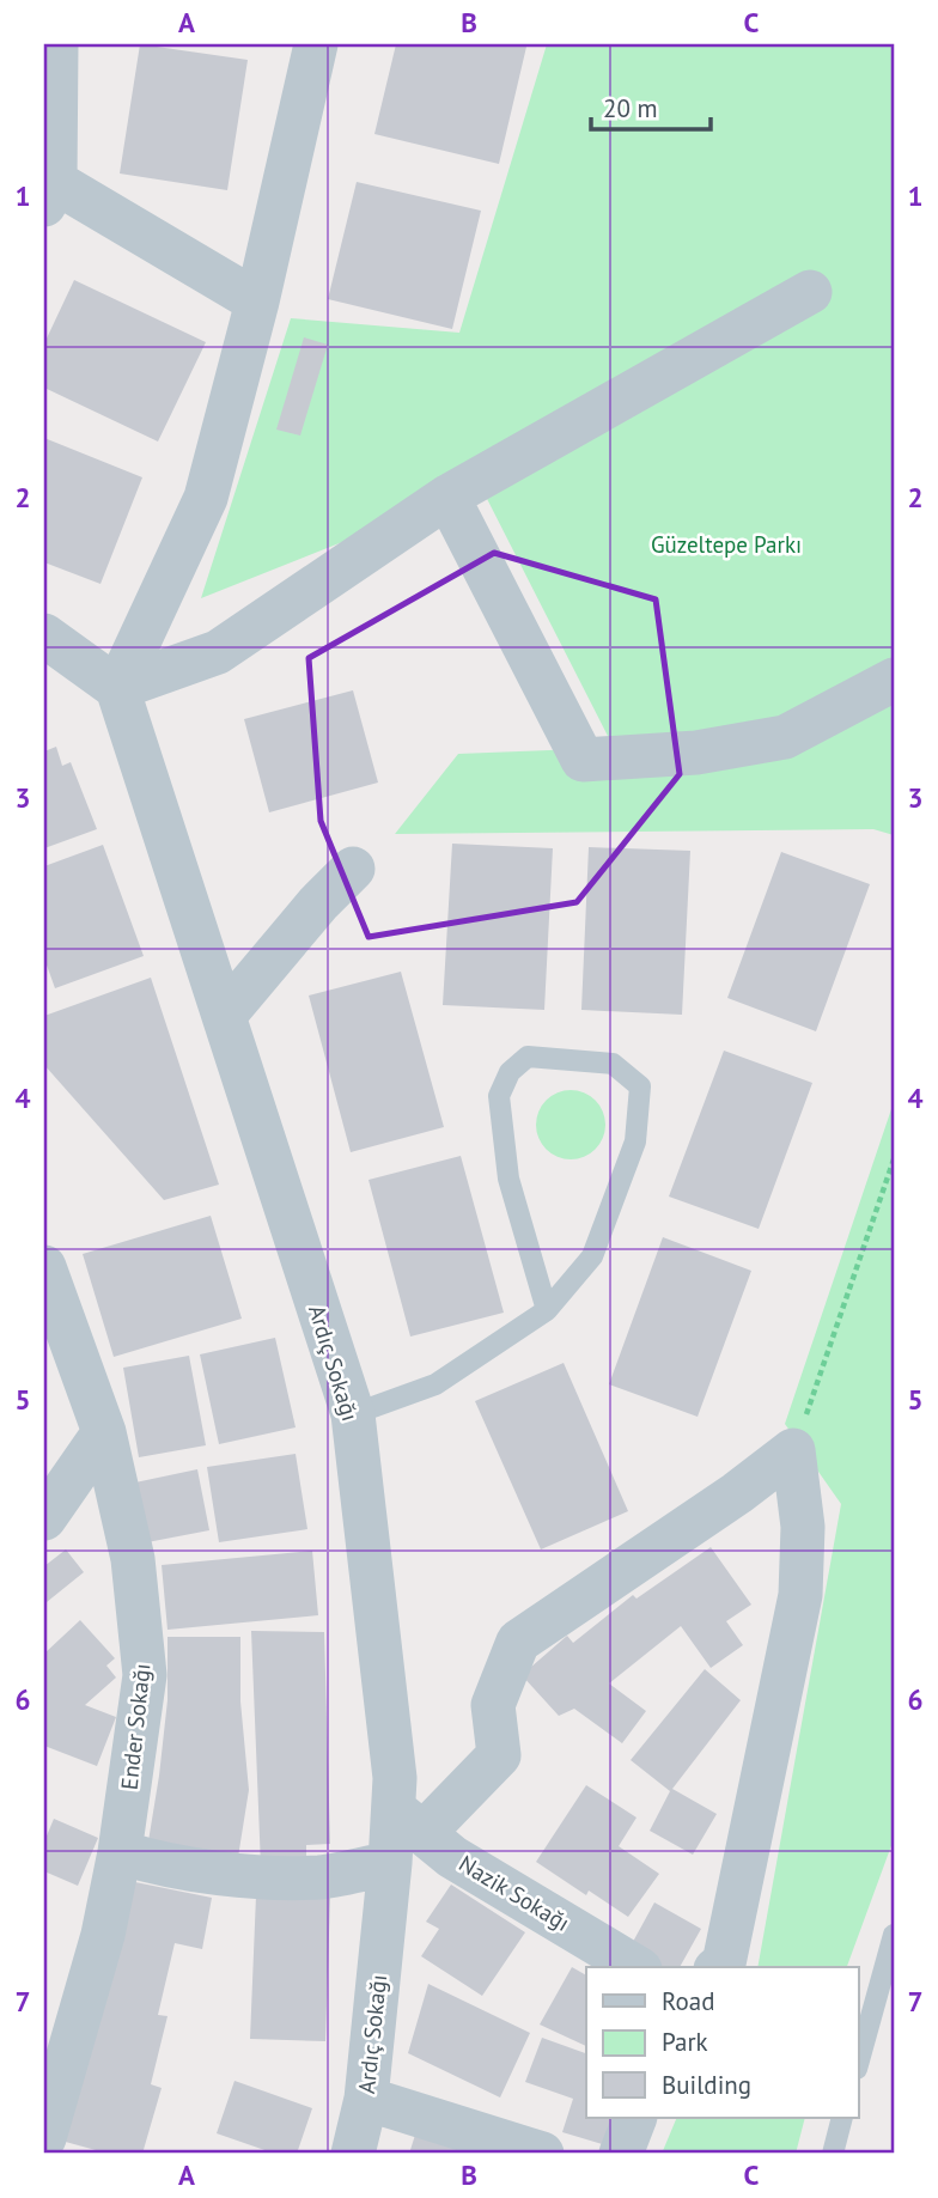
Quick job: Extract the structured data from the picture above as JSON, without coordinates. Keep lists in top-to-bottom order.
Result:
{
  "streets": {
    "street": ["Ardıç Sokağı", "Ender Sokağı", "Nazik Sokağı"]
  },
  "crossings": [
    ["Ardıç Sokağı", "Nazik Sokağı"]
  ],
  "parks": ["Güzeltepe Parkı"],
  "legend": ["Road", "Park", "Building"],
  "scale_bar": "20 m",
  "grid": {
    "columns": ["A", "B", "C"],
    "rows": [
      "1",
      "2",
      "3",
      "4",
      "5",
      "6",
      "7"
    ]
  }
}
